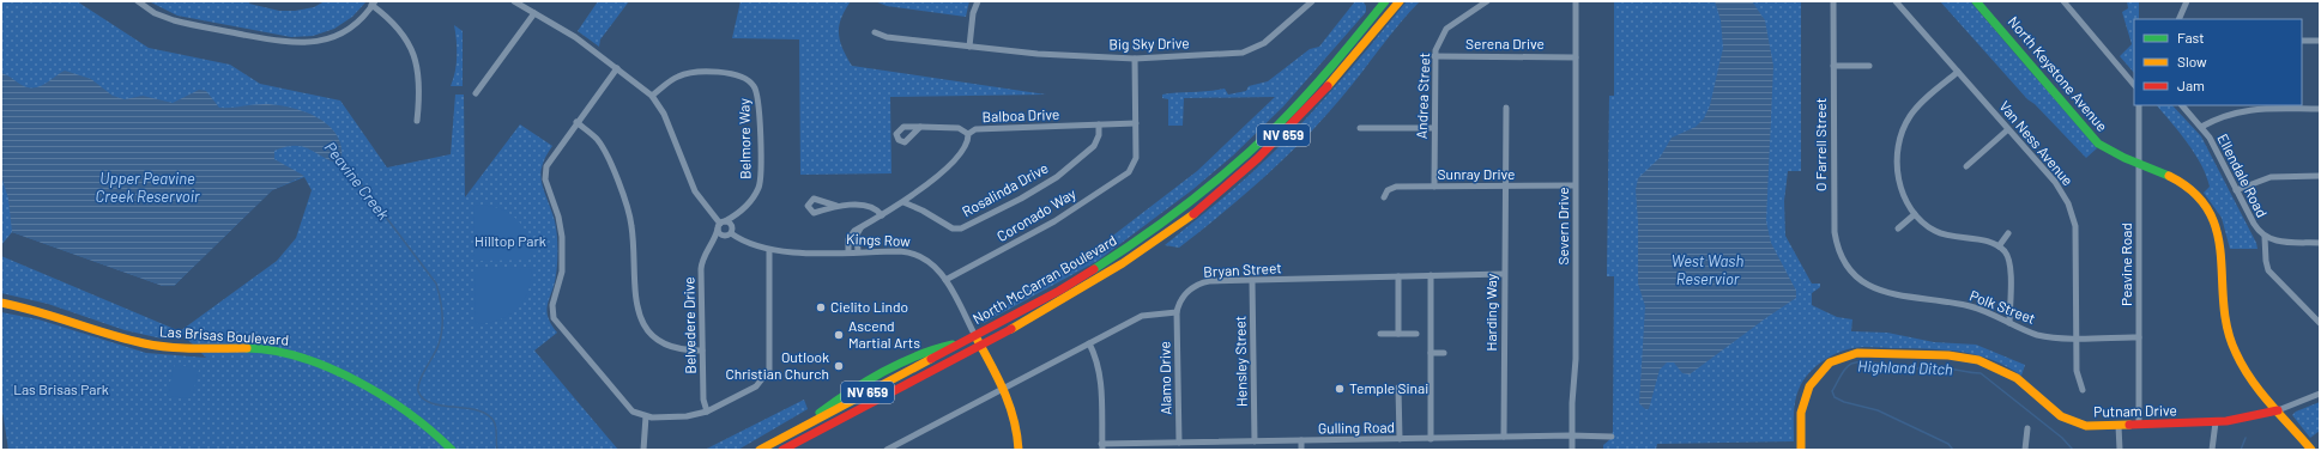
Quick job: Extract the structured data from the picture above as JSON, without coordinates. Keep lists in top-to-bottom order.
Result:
{
  "streets": {
    "main road": [
      "North Keystone Avenue",
      "NV 659",
      "Kings Row",
      "North McCarran Boulevard",
      "Las Brisas Boulevard",
      "Putnam Drive"
    ],
    "street": [
      "Big Sky Drive",
      "Serena Drive",
      "Andrea Street",
      "Balboa Drive",
      "Belmore Way",
      "Van Ness Avenue",
      "O Farrell Street",
      "Sunray Drive",
      "Ellendale Road",
      "Rosalinda Drive",
      "Coronado Way",
      "Severn Drive",
      "Peavine Road",
      "Bryan Street",
      "Polk Street",
      "Harding Way",
      "Belvedere Drive",
      "Hensley Street",
      "Alamo Drive",
      "Gulling Road"
    ]
  },
  "crossings": [
    ["Serena Drive", "Andrea Street"],
    ["Serena Drive", "Severn Drive"],
    ["North Keystone Avenue", "Peavine Road"],
    ["North Keystone Avenue", "Putnam Drive"],
    ["Andrea Street", "Sunray Drive"],
    ["Balboa Drive", "Rosalinda Drive"],
    ["Balboa Drive", "Coronado Way"],
    ["Balboa Drive", "Kings Row"],
    ["Belmore Way", "Kings Row"],
    ["Belmore Way", "Belvedere Drive"],
    ["Van Ness Avenue", "Polk Street"],
    ["O Farrell Street", "Polk Street"],
    ["Sunray Drive", "Severn Drive"],
    ["Sunray Drive", "Harding Way"],
    ["Coronado Way", "Kings Row"],
    ["Severn Drive", "Gulling Road"],
    ["Kings Row", "North McCarran Boulevard"],
    ["Kings Row", "Belvedere Drive"],
    ["Peavine Road", "Polk Street"],
    ["Peavine Road", "Putnam Drive"],
    ["Bryan Street", "Harding Way"],
    ["Bryan Street", "Hensley Street"],
    ["Bryan Street", "Alamo Drive"],
    ["Harding Way", "Gulling Road"],
    ["Hensley Street", "Gulling Road"],
    ["Alamo Drive", "Gulling Road"]
  ],
  "water": [
    "Upper Peavine Creek Reservoir",
    "Peavine Creek",
    "West Wash Reservior",
    "Highland Ditch"
  ],
  "parks": ["Hilltop Park", "Las Brisas Park"],
  "places": [
    "Cielito Lindo",
    "Ascend Martial Arts",
    "Outlook Christian Church",
    "Temple Sinai"
  ],
  "legend": ["Fast", "Slow", "Jam"]
}
